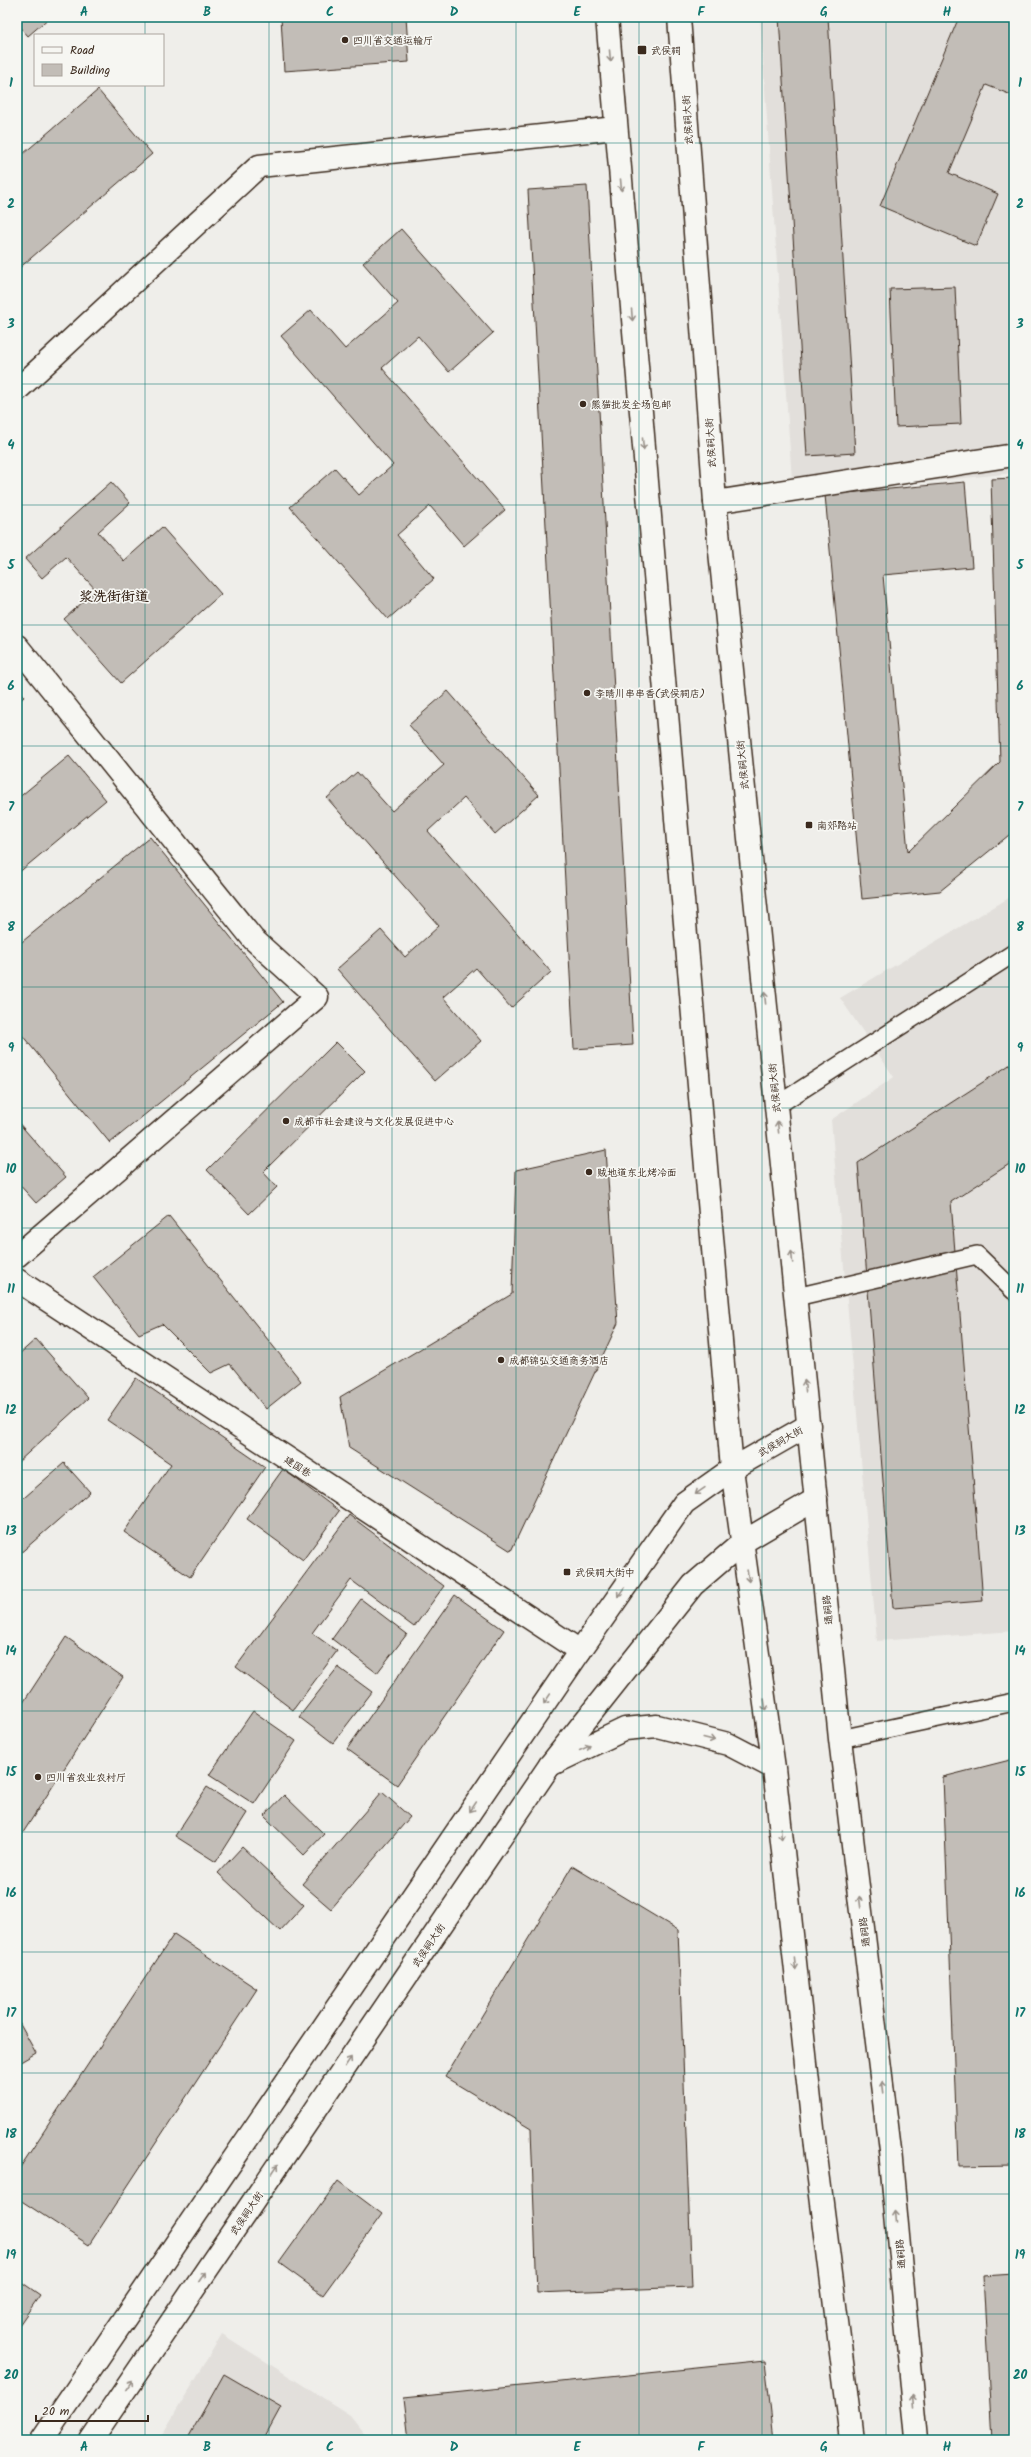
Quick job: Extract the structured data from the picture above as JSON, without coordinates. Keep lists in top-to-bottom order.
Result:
{
  "streets": {
    "main road": ["武侯祠大街", "建国巷", "通祠路"]
  },
  "crossings": [
    ["武侯祠大街", "建国巷"],
    ["武侯祠大街", "通祠路"]
  ],
  "districts": ["浆洗街街道"],
  "places": {
    "other": [
      "四川省交通运输厅",
      "熊猫批发全场包邮",
      "李晴川串串香(武侯祠店)",
      "成都市社会建设与文化发展促进中心",
      "贼地道东北烤冷面",
      "成都锦弘交通商务酒店",
      "四川省农业农村厅"
    ],
    "transit": ["武侯祠", "南郊路站", "武侯祠大街中"]
  },
  "legend": ["Road", "Building"],
  "scale_bar": "20 m",
  "grid": {
    "columns": [
      "A",
      "B",
      "C",
      "D",
      "E",
      "F",
      "G",
      "H"
    ],
    "rows": [
      "1",
      "2",
      "3",
      "4",
      "5",
      "6",
      "7",
      "8",
      "9",
      "10",
      "11",
      "12",
      "13",
      "14",
      "15",
      "16",
      "17",
      "18",
      "19",
      "20"
    ]
  }
}
